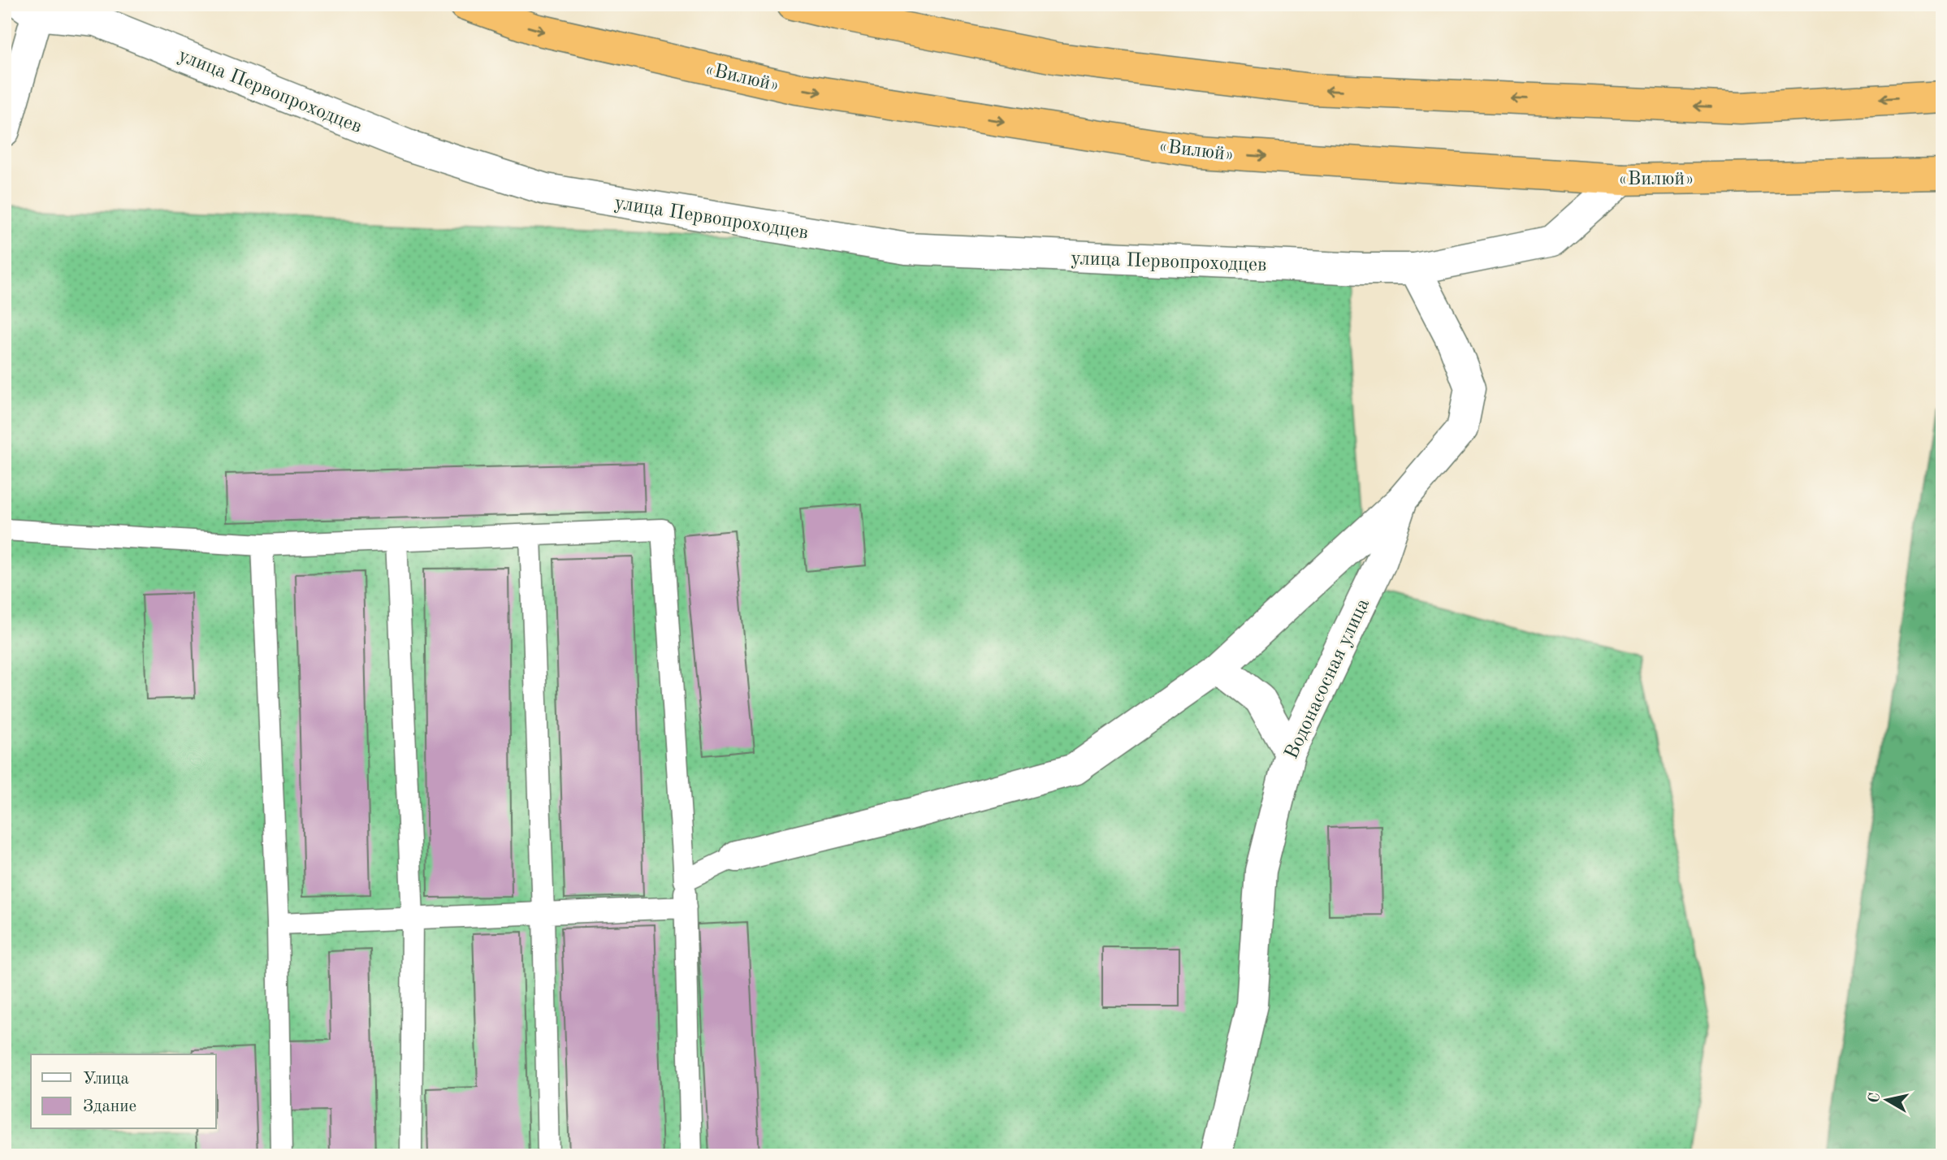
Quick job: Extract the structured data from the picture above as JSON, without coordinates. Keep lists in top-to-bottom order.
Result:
{
  "streets": {
    "highway": ["«Вилюй»"],
    "street": ["улица Первопроходцев", "Водонасосная улица"]
  },
  "crossings": [
    ["«Вилюй»", "улица Первопроходцев"],
    ["улица Первопроходцев", "Водонасосная улица"]
  ],
  "legend": ["Улица", "Здание"],
  "north": "left"
}
